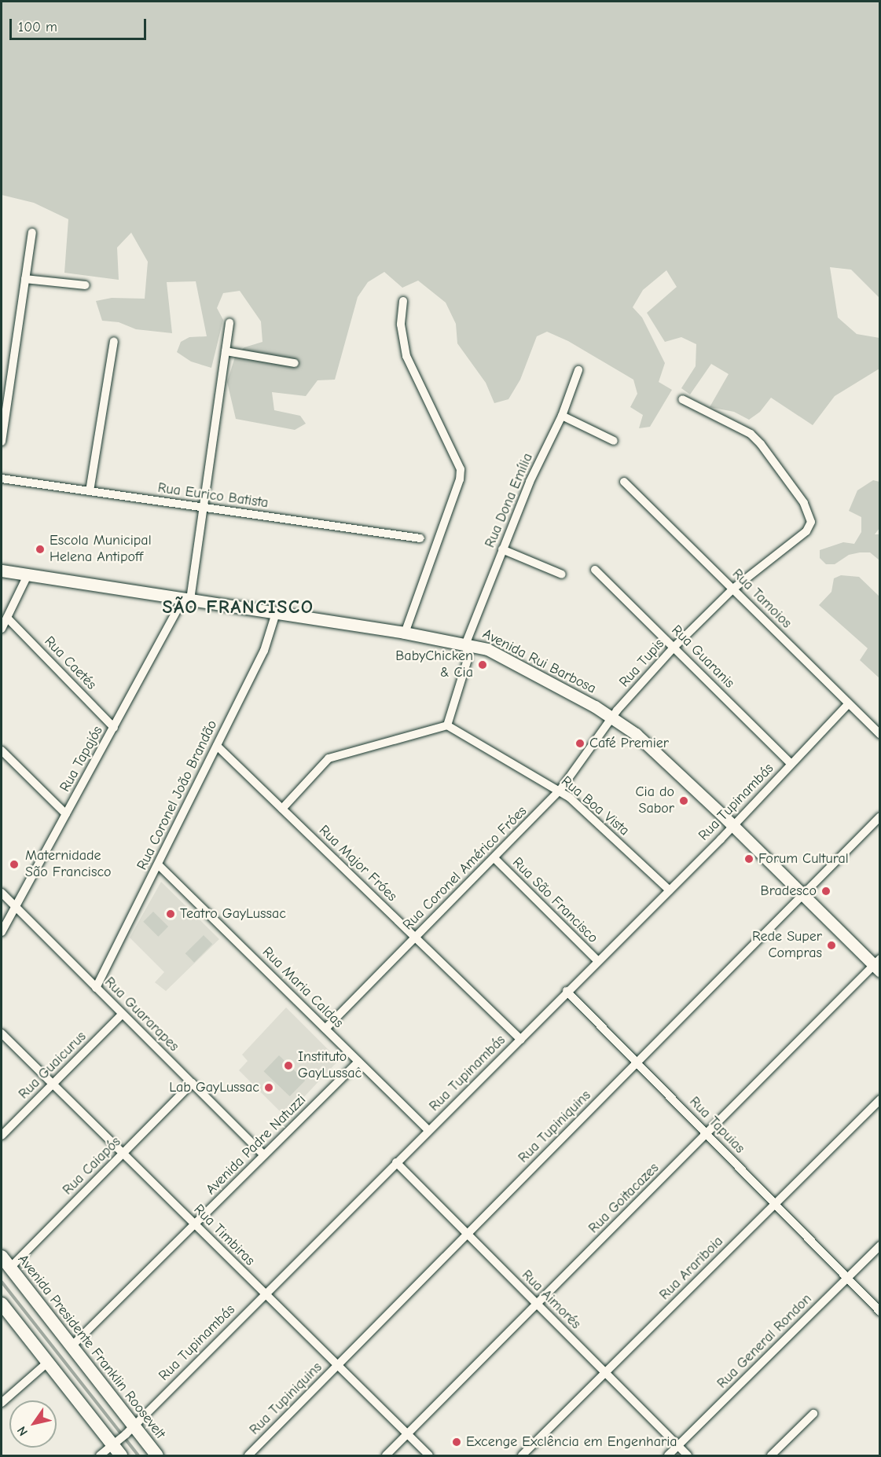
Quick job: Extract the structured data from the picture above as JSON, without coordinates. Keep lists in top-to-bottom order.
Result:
{
  "streets": {
    "main road": ["Avenida Rui Barbosa", "Avenida Presidente Franklin Roosevelt"],
    "street": [
      "Rua Eurico Batista",
      "Rua Dona Emília",
      "Rua Tamoios",
      "Rua Guaranis",
      "Rua Caetés",
      "Rua Tupis",
      "Rua Tapajós",
      "Rua Coronel João Brandão",
      "Rua Tupinambás",
      "Rua Boa Vista",
      "Rua Major Fróes",
      "Rua Coronel Américo Fróes",
      "Rua São Francisco",
      "Rua Maria Caldas",
      "Rua Guararapes",
      "Rua Guaicurus",
      "Rua Tapuias",
      "Rua Tupiniquins",
      "Avenida Padre Natuzzi",
      "Rua Caiapós",
      "Rua Goitacazes",
      "Rua Timbiras",
      "Rua Arariboia",
      "Rua Aimorés",
      "Rua General Rondon"
    ]
  },
  "crossings": [
    ["Rua Dona Emília", "Avenida Rui Barbosa"],
    ["Rua Dona Emília", "Rua Boa Vista"],
    ["Rua Tamoios", "Rua Tupis"],
    ["Rua Tamoios", "Rua Tupinambás"],
    ["Rua Guaranis", "Rua Tupis"],
    ["Rua Guaranis", "Rua Tupinambás"],
    ["Avenida Rui Barbosa", "Rua Tupis"],
    ["Avenida Rui Barbosa", "Rua Tapajós"],
    ["Avenida Rui Barbosa", "Rua Coronel João Brandão"],
    ["Avenida Rui Barbosa", "Rua Tupinambás"],
    ["Avenida Rui Barbosa", "Rua Coronel Américo Fróes"],
    ["Avenida Rui Barbosa", "Rua Tupiniquins"],
    ["Avenida Rui Barbosa", "Rua Goitacazes"],
    ["Rua Caetés", "Rua Tapajós"],
    ["Rua Tupis", "Rua Coronel Américo Fróes"],
    ["Rua Tapajós", "Rua Guararapes"],
    ["Rua Coronel João Brandão", "Rua Major Fróes"],
    ["Rua Coronel João Brandão", "Rua Maria Caldas"],
    ["Rua Coronel João Brandão", "Rua Guararapes"],
    ["Rua Tupinambás", "Rua Boa Vista"],
    ["Rua Tupinambás", "Rua Major Fróes"],
    ["Rua Tupinambás", "Rua São Francisco"],
    ["Rua Tupinambás", "Rua Maria Caldas"],
    ["Rua Tupinambás", "Rua Tapuias"],
    ["Rua Tupinambás", "Rua Timbiras"],
    ["Rua Tupinambás", "Rua Aimorés"],
    ["Rua Tupinambás", "Avenida Presidente Franklin Roosevelt"],
    ["Rua Boa Vista", "Rua Coronel Américo Fróes"],
    ["Rua Major Fróes", "Rua Coronel Américo Fróes"],
    ["Rua Coronel Américo Fróes", "Rua São Francisco"],
    ["Rua Coronel Américo Fróes", "Rua Maria Caldas"],
    ["Rua Maria Caldas", "Avenida Padre Natuzzi"],
    ["Rua Guararapes", "Rua Guaicurus"],
    ["Rua Guararapes", "Avenida Padre Natuzzi"],
    ["Rua Guararapes", "Rua Caiapós"],
    ["Rua Guaicurus", "Rua Timbiras"],
    ["Rua Tapuias", "Rua Tupiniquins"],
    ["Rua Tapuias", "Rua Goitacazes"],
    ["Rua Tapuias", "Rua Arariboia"],
    ["Rua Tapuias", "Rua General Rondon"],
    ["Rua Tupiniquins", "Rua Timbiras"],
    ["Rua Tupiniquins", "Rua Aimorés"],
    ["Avenida Padre Natuzzi", "Rua Timbiras"],
    ["Avenida Padre Natuzzi", "Avenida Presidente Franklin Roosevelt"],
    ["Rua Caiapós", "Rua Timbiras"],
    ["Rua Caiapós", "Avenida Presidente Franklin Roosevelt"],
    ["Rua Goitacazes", "Rua Timbiras"],
    ["Rua Goitacazes", "Rua Aimorés"],
    ["Rua Arariboia", "Rua Aimorés"],
    ["Rua Aimorés", "Rua General Rondon"]
  ],
  "districts": ["SÃO FRANCISCO"],
  "places": [
    "Escola Municipal Helena Antipoff",
    "BabyChicken & Cia",
    "Café Premier",
    "Cia do Sabor",
    "Forum Cultural",
    "Maternidade São Francisco",
    "Bradesco",
    "Teatro GayLussac",
    "Rede Super Compras",
    "Instituto GayLussac",
    "Lab GayLussac",
    "Excenge Exclência em Engenharia"
  ],
  "scale_bar": "100 m",
  "north": "bottom left"
}
